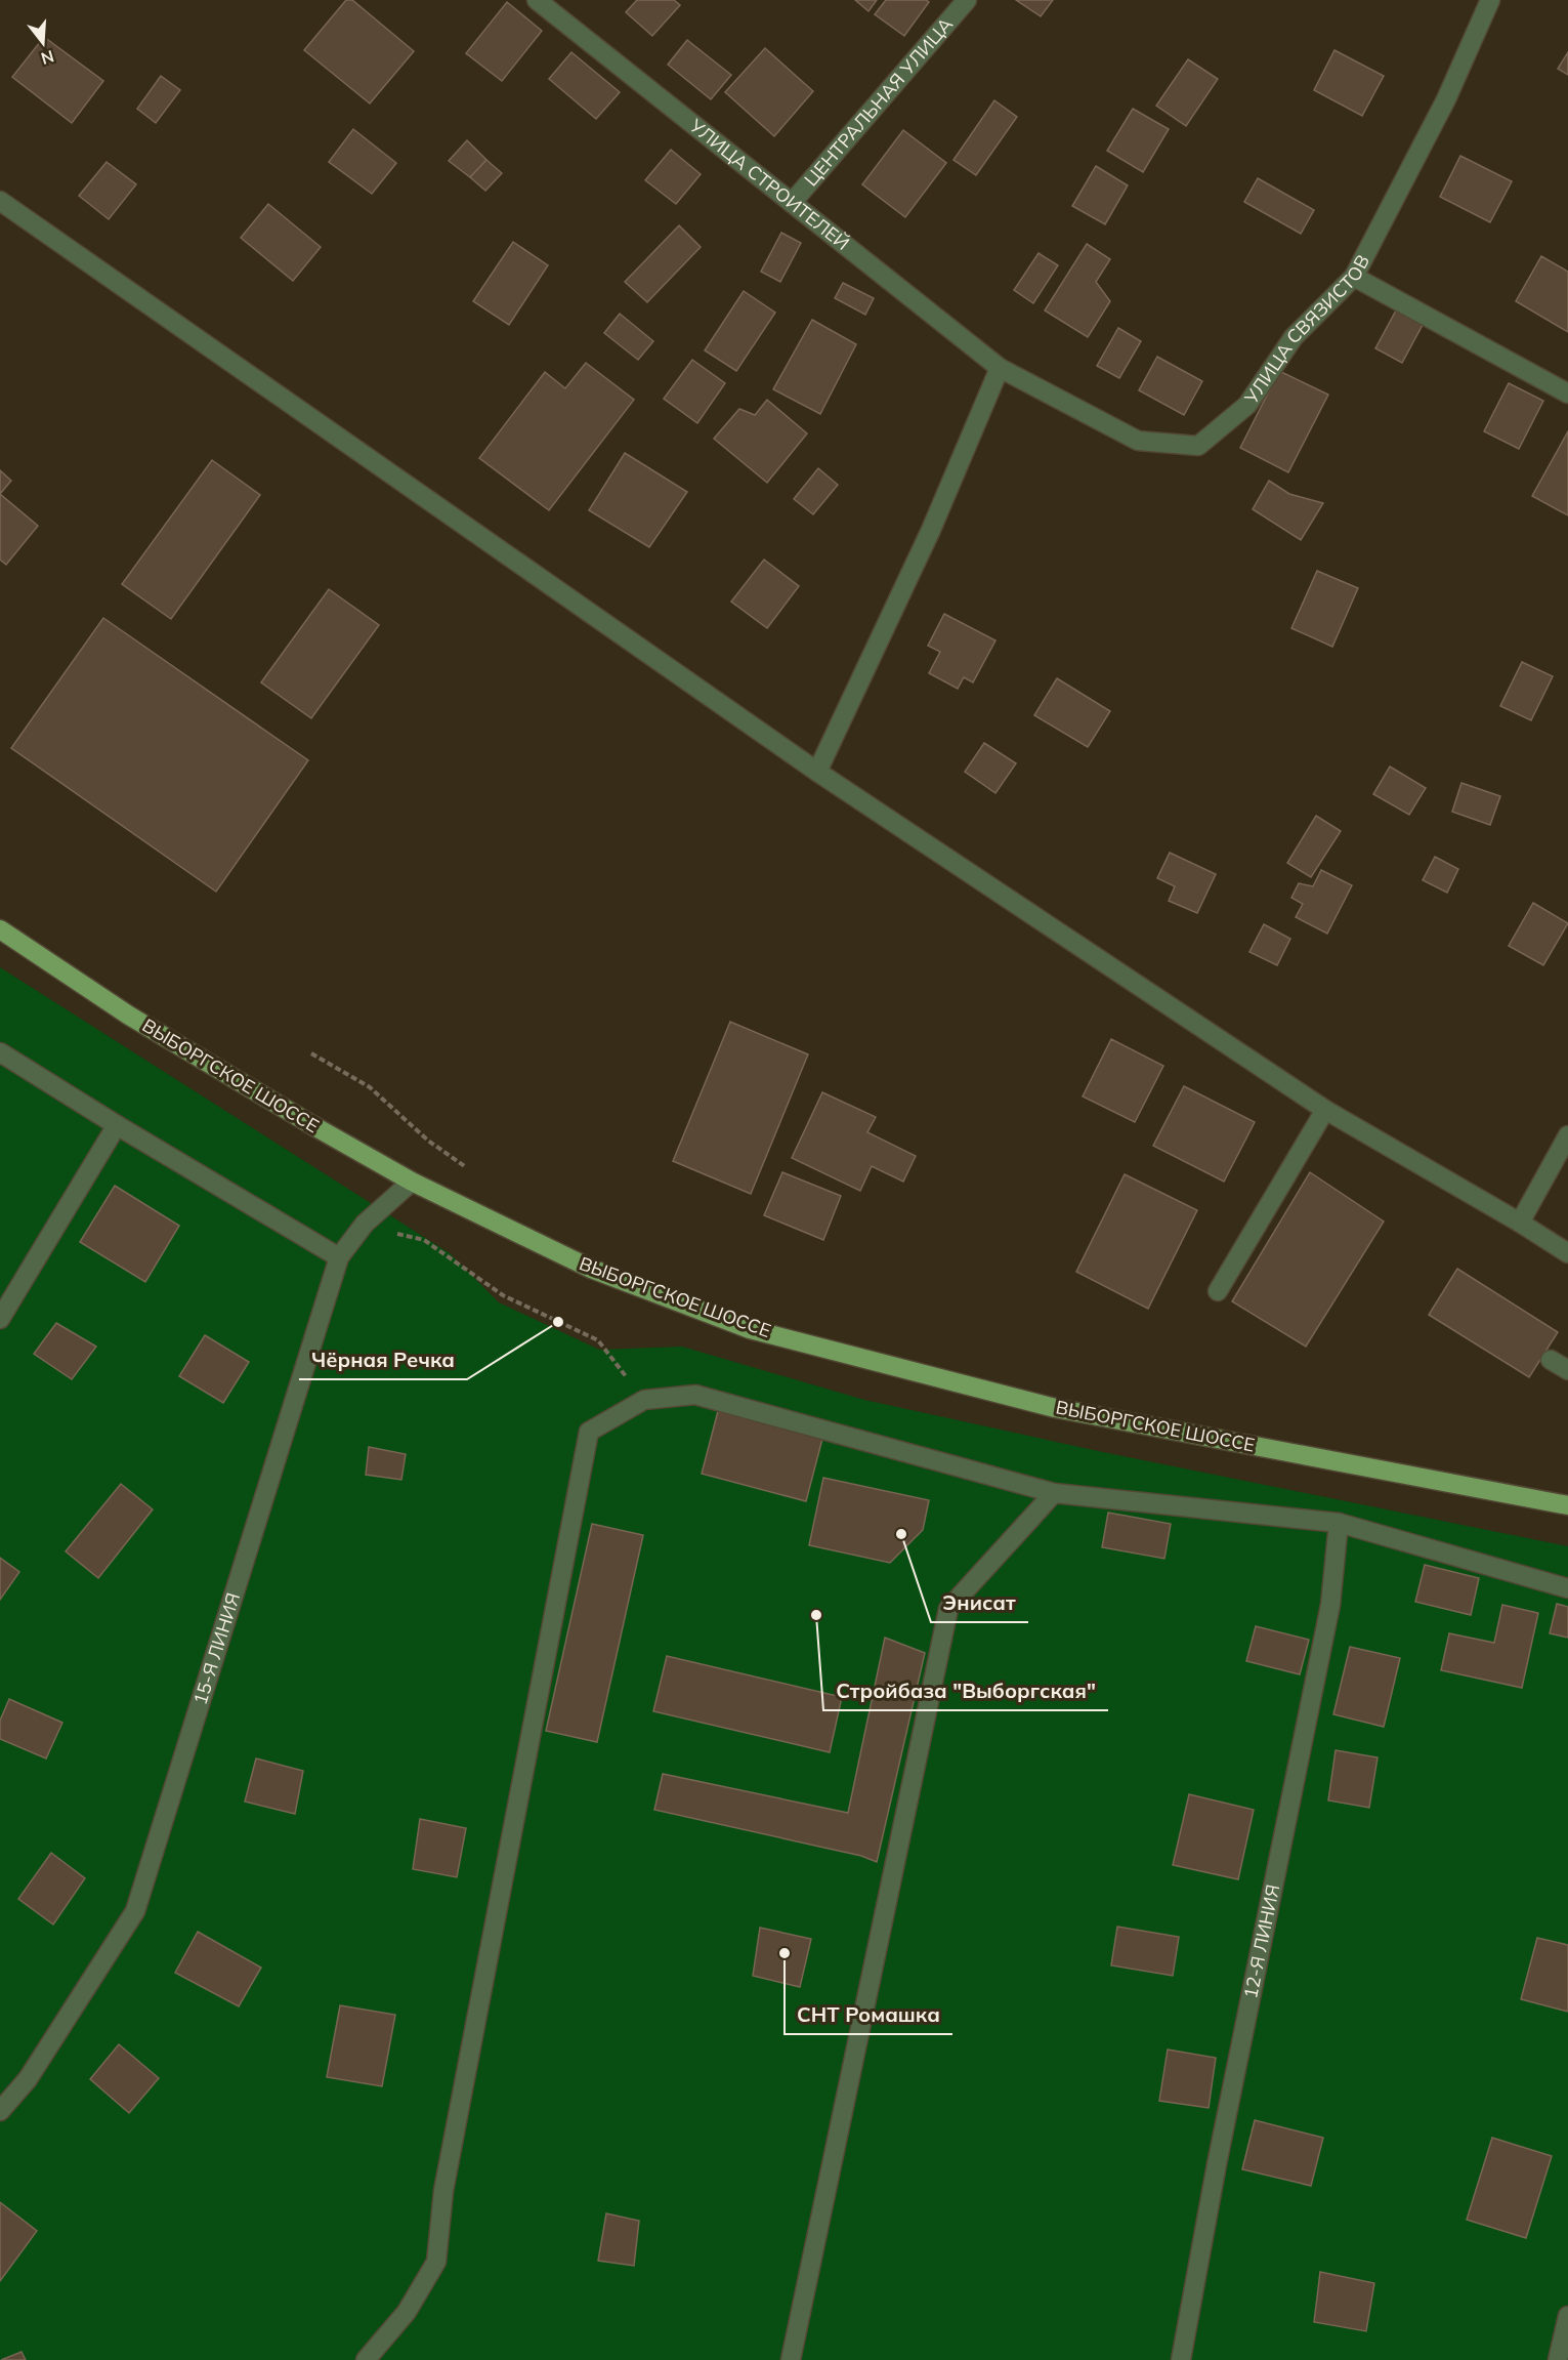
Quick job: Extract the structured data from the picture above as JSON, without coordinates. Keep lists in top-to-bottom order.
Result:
{
  "streets": {
    "main road": ["ВЫБОРГСКОЕ ШОССЕ"],
    "street": [
      "ЦЕНТРАЛЬНАЯ УЛИЦА",
      "УЛИЦА СТРОИТЕЛЕЙ",
      "УЛИЦА СВЯЗИСТОВ",
      "15-Я ЛИНИЯ",
      "12-Я ЛИНИЯ"
    ]
  },
  "crossings": [
    ["ЦЕНТРАЛЬНАЯ УЛИЦА", "УЛИЦА СТРОИТЕЛЕЙ"],
    ["УЛИЦА СТРОИТЕЛЕЙ", "УЛИЦА СВЯЗИСТОВ"],
    ["ВЫБОРГСКОЕ ШОССЕ", "15-Я ЛИНИЯ"]
  ],
  "places": [
    "Чёрная Речка",
    "Энисат",
    "Стройбаза \"Выборгская\"",
    "СНТ Ромашка"
  ],
  "north": "bottom"
}
